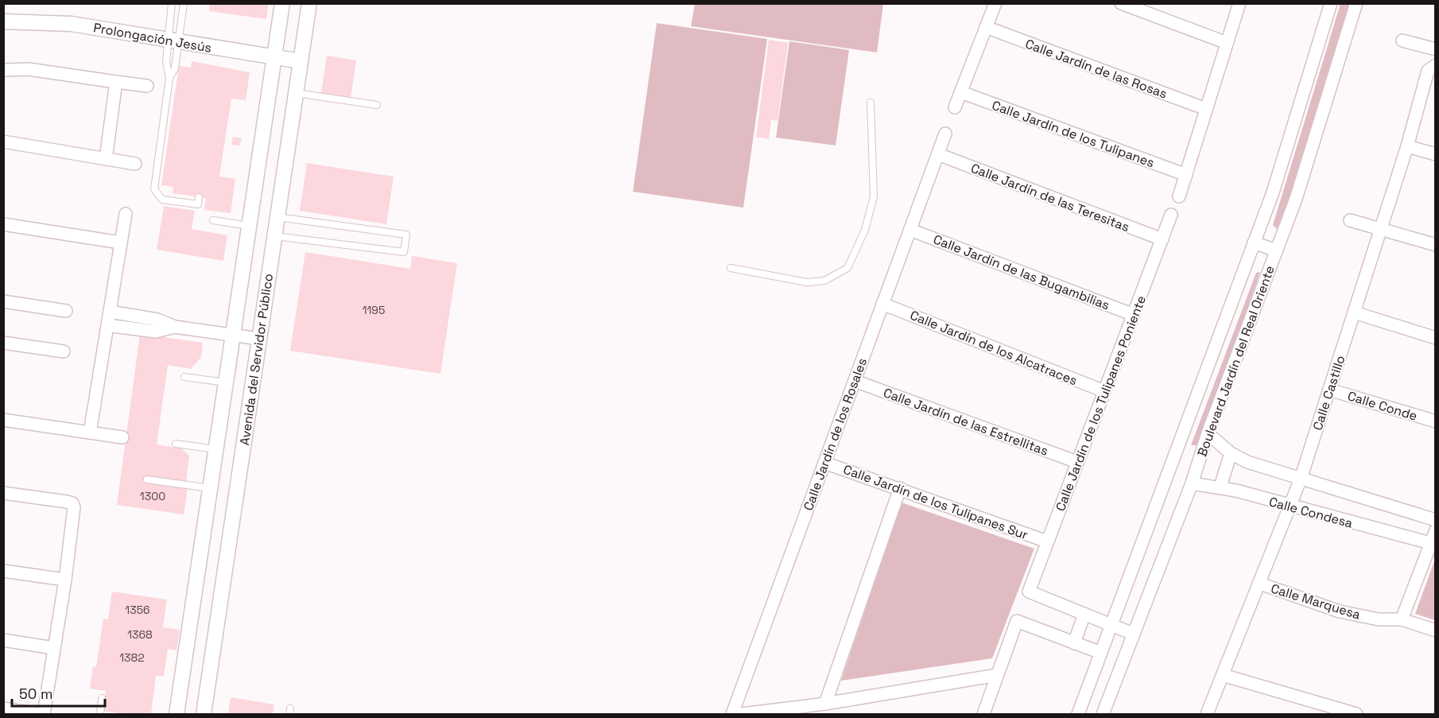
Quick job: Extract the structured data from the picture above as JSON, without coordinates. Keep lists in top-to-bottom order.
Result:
{
  "streets": {
    "street": [
      "Prolongación Jesús",
      "Calle Jardín de las Rosas",
      "Calle Jardín de los Tulipanes",
      "Calle Jardín de las Teresitas",
      "Calle Jardín de las Bugambilias",
      "Calle Jardín de los Alcatraces",
      "Avenida del Servidor Público",
      "Boulevard Jardín del Real Oriente",
      "Calle Castillo",
      "Calle Jardín de los Tulipanes Poniente",
      "Calle Conde",
      "Calle Jardín de las Estrellitas",
      "Calle Jardín de los Rosales",
      "Calle Jardín de los Tulipanes Sur",
      "Calle Condesa",
      "Calle Marquesa"
    ]
  },
  "crossings": [
    ["Prolongación Jesús", "Avenida del Servidor Público"],
    ["Calle Jardín de las Teresitas", "Calle Jardín de los Tulipanes Poniente"],
    ["Calle Jardín de las Teresitas", "Calle Jardín de los Rosales"],
    ["Calle Jardín de las Bugambilias", "Calle Jardín de los Tulipanes Poniente"],
    ["Calle Jardín de las Bugambilias", "Calle Jardín de los Rosales"],
    ["Calle Jardín de los Alcatraces", "Calle Jardín de los Tulipanes Poniente"],
    ["Calle Jardín de los Alcatraces", "Calle Jardín de los Rosales"],
    ["Boulevard Jardín del Real Oriente", "Calle Condesa"],
    ["Calle Castillo", "Calle Conde"],
    ["Calle Castillo", "Calle Condesa"],
    ["Calle Castillo", "Calle Marquesa"],
    ["Calle Jardín de los Tulipanes Poniente", "Calle Jardín de las Estrellitas"],
    ["Calle Jardín de los Tulipanes Poniente", "Calle Jardín de los Tulipanes Sur"],
    ["Calle Jardín de las Estrellitas", "Calle Jardín de los Rosales"],
    ["Calle Jardín de los Rosales", "Calle Jardín de los Tulipanes Sur"]
  ],
  "house_numbers": [
    "1195",
    "1300",
    "1356",
    "1368",
    "1382"
  ],
  "scale_bar": "50 m"
}
